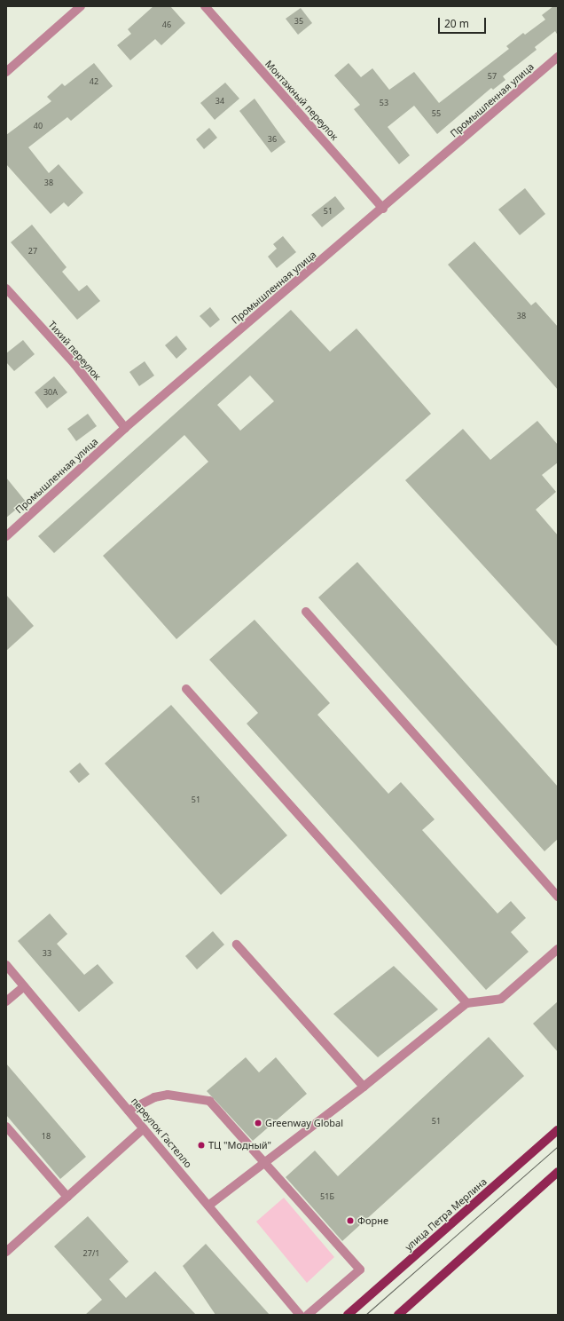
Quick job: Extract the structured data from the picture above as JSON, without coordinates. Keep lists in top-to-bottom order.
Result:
{
  "streets": {
    "main road": ["улица Петра Мерлина"],
    "street": [
      "Монтажный переулок",
      "Промышленная улица",
      "Тихий переулок",
      "переулок Гастелло"
    ]
  },
  "crossings": [
    ["Монтажный переулок", "Промышленная улица"],
    ["Промышленная улица", "Тихий переулок"]
  ],
  "places": ["Greenway Global", "ТЦ \"Модный\"", "Форне"],
  "house_numbers": [
    "35",
    "46",
    "57",
    "42",
    "34",
    "53",
    "55",
    "40",
    "36",
    "38",
    "51",
    "27",
    "38",
    "30А",
    "51",
    "33",
    "51",
    "18",
    "51Б",
    "27/1"
  ],
  "scale_bar": "20 m"
}
